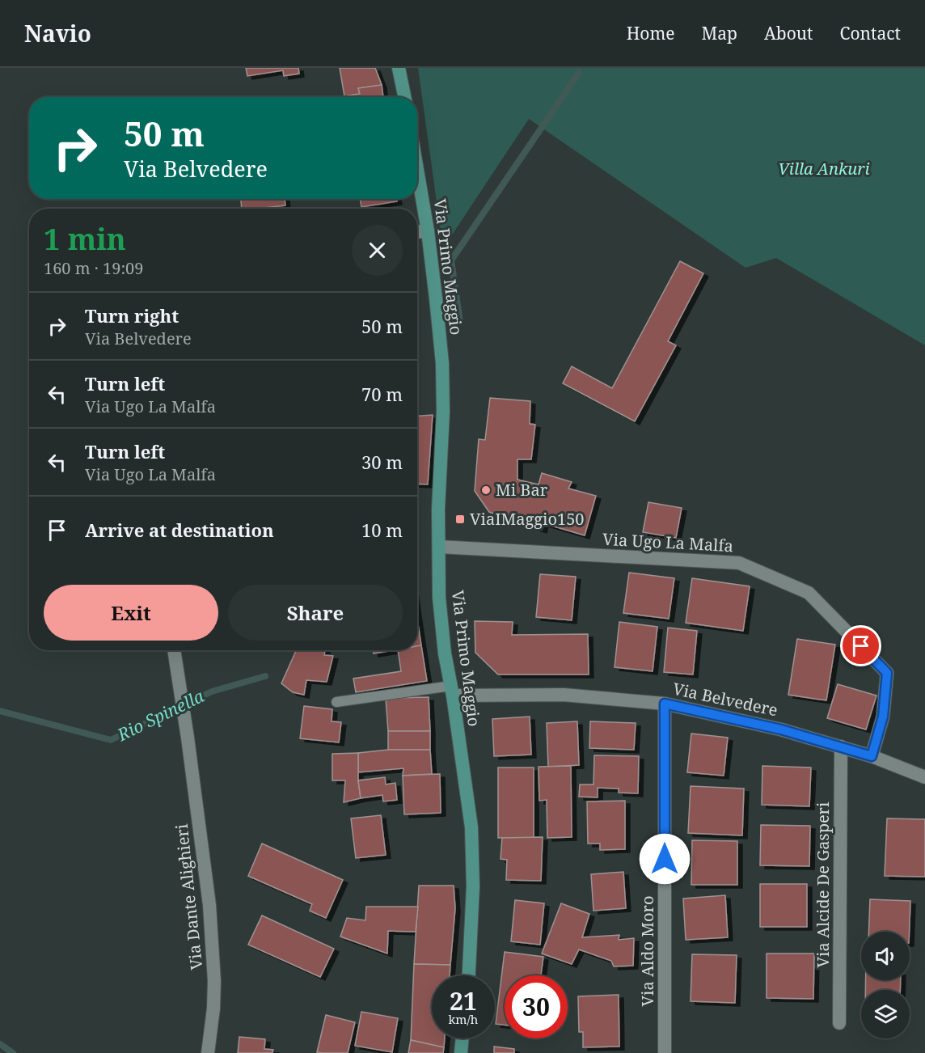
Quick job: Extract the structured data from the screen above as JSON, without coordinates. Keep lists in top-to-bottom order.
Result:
{
  "streets": {
    "main road": ["Via Primo Maggio"],
    "street": [
      "Via Ugo La Malfa",
      "Via Belvedere",
      "Via Alcide De Gasperi",
      "Via Dante Alighieri",
      "Via Aldo Moro"
    ]
  },
  "crossings": [
    ["Via Primo Maggio", "Via Ugo La Malfa"],
    ["Via Primo Maggio", "Via Belvedere"],
    ["Via Ugo La Malfa", "Via Belvedere"],
    ["Via Belvedere", "Via Alcide De Gasperi"],
    ["Via Belvedere", "Via Aldo Moro"]
  ],
  "water": ["Rio Spinella"],
  "parks": ["Villa Ankuri"],
  "places": {
    "other": ["Mi Bar"],
    "transit": ["ViaIMaggio150"]
  },
  "page": {
    "header": "Navio",
    "nav": [
      "Home",
      "Map",
      "About",
      "Contact"
    ],
    "turn": ["50 m", "Via Belvedere"],
    "heading": ["1 min", "160 m · 19:09"],
    "list": [
      {
        "name": "Turn right",
        "note": "Via Belvedere",
        "value": "50 m"
      },
      {
        "name": "Turn left",
        "note": "Via Ugo La Malfa",
        "value": "70 m"
      },
      {
        "name": "Turn left",
        "note": "Via Ugo La Malfa",
        "value": "30 m"
      },
      {
        "name": "Arrive at destination",
        "value": "10 m"
      }
    ],
    "buttons": ["Exit", "Share"],
    "speed": "21 km/h",
    "limit": "30"
  }
}
